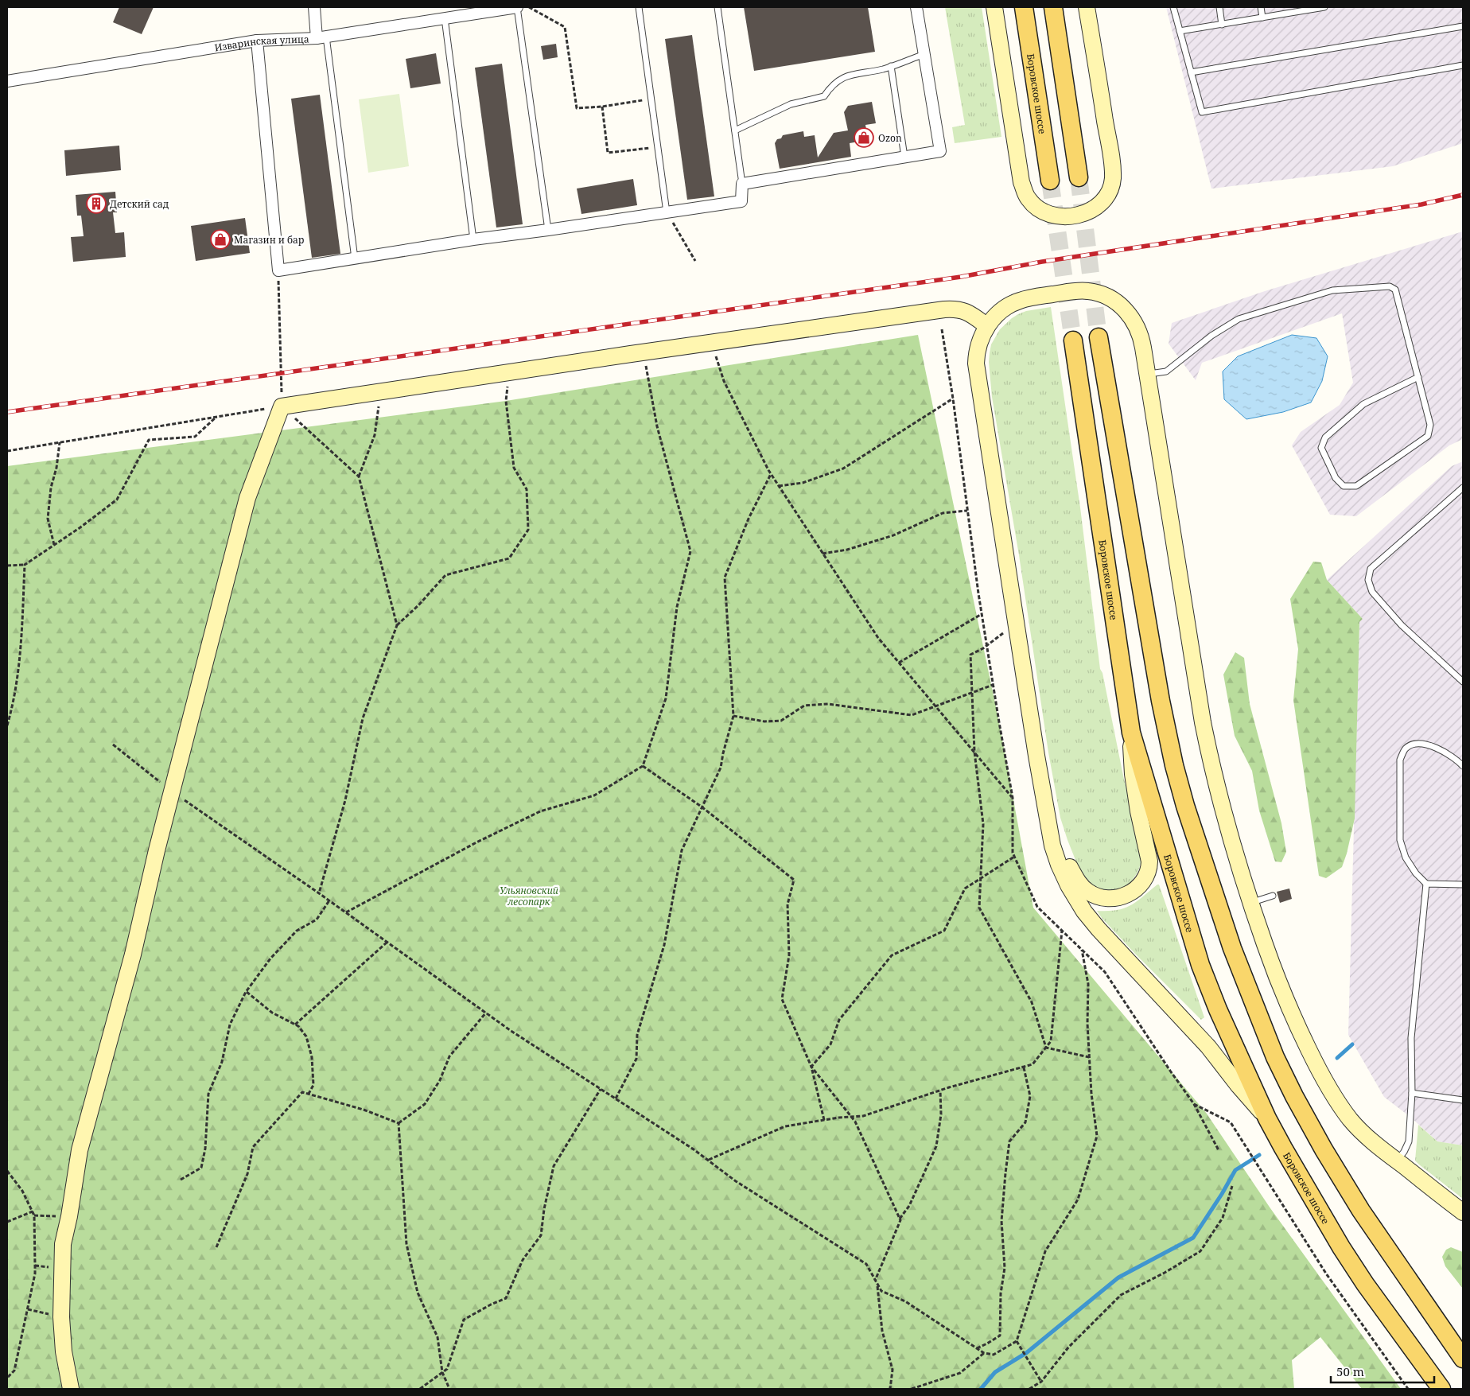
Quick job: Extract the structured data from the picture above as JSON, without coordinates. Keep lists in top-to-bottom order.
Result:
{
  "streets": {
    "main road": ["Боровское шоссе"],
    "street": ["Изваринская улица"]
  },
  "parks": ["Ульяновский лесопарк"],
  "places": {
    "shop": ["Ozon", "Магазин и бар"],
    "building": ["Детский сад"]
  },
  "scale_bar": "50 m"
}
